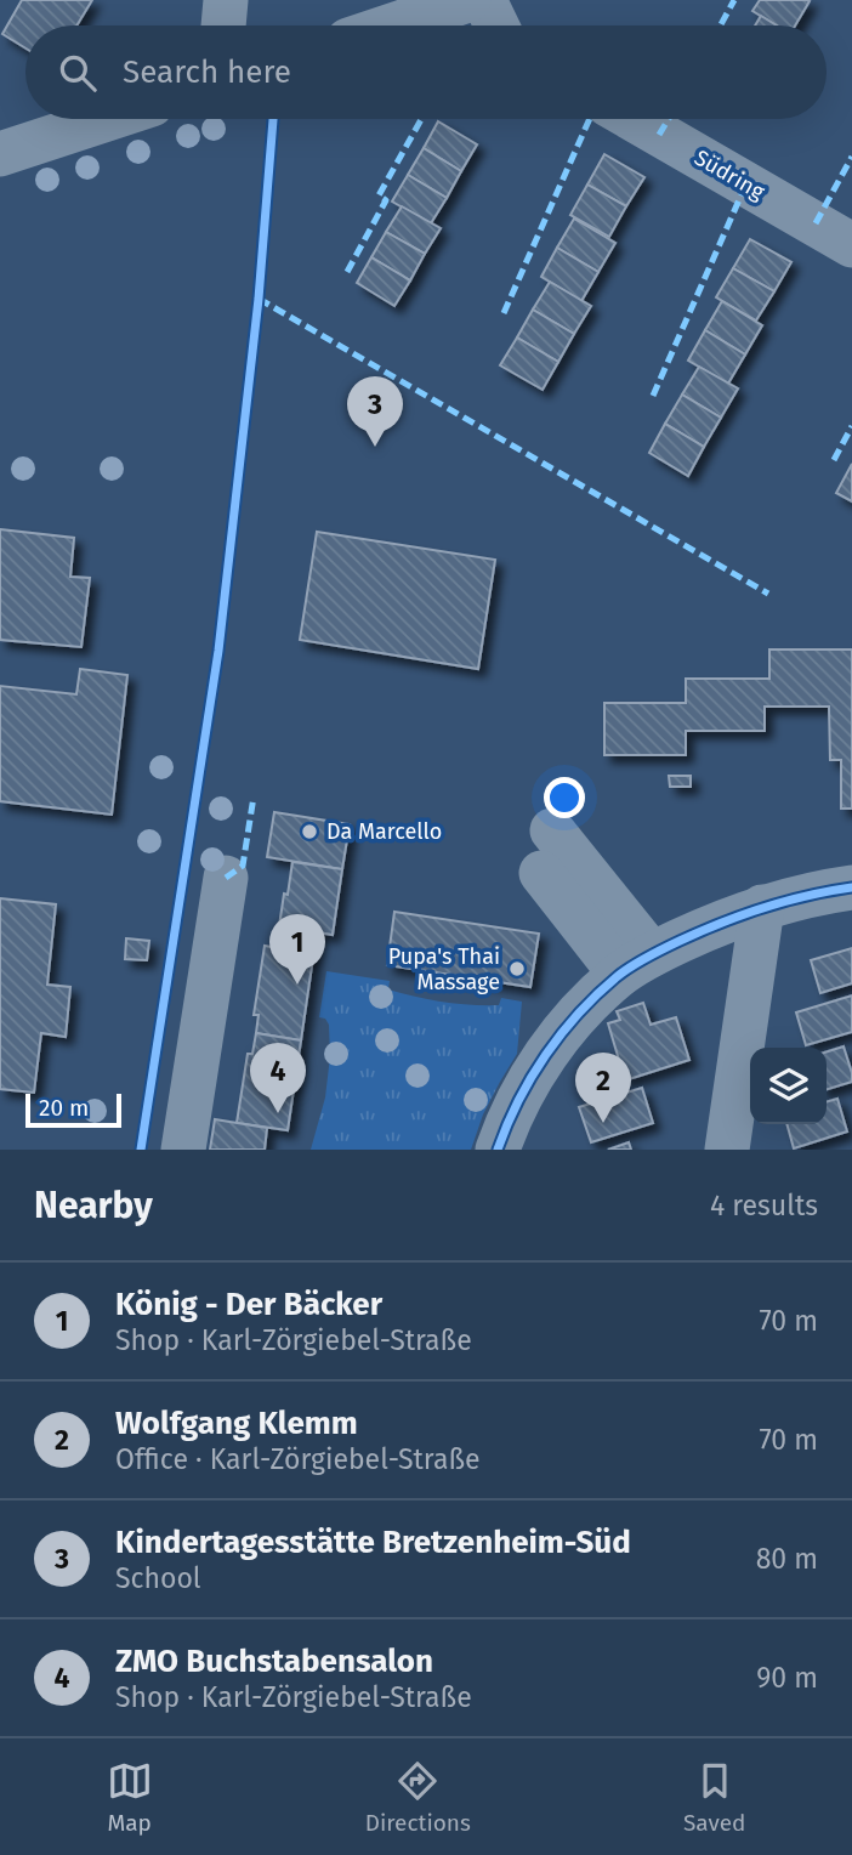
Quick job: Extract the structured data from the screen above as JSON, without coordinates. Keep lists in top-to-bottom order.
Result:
{
  "streets": {
    "street": ["Südring"]
  },
  "places": ["Da Marcello", "Pupa's Thai Massage"],
  "scale_bar": "20 m",
  "page": {
    "search": "Search here",
    "pins": [
      "3",
      "1",
      "4",
      "2"
    ],
    "scale": "20 m",
    "heading": ["Nearby", "4 results"],
    "list": [
      {
        "mark": "1",
        "name": "König - Der Bäcker",
        "note": "Shop · Karl-Zörgiebel-Straße",
        "value": "70 m"
      },
      {
        "mark": "2",
        "name": "Wolfgang Klemm",
        "note": "Office · Karl-Zörgiebel-Straße",
        "value": "70 m"
      },
      {
        "mark": "3",
        "name": "Kindertagesstätte Bretzenheim-Süd",
        "note": "School",
        "value": "80 m"
      },
      {
        "mark": "4",
        "name": "ZMO Buchstabensalon",
        "note": "Shop · Karl-Zörgiebel-Straße",
        "value": "90 m"
      }
    ],
    "nav": ["Map", "Directions", "Saved"]
  }
}
